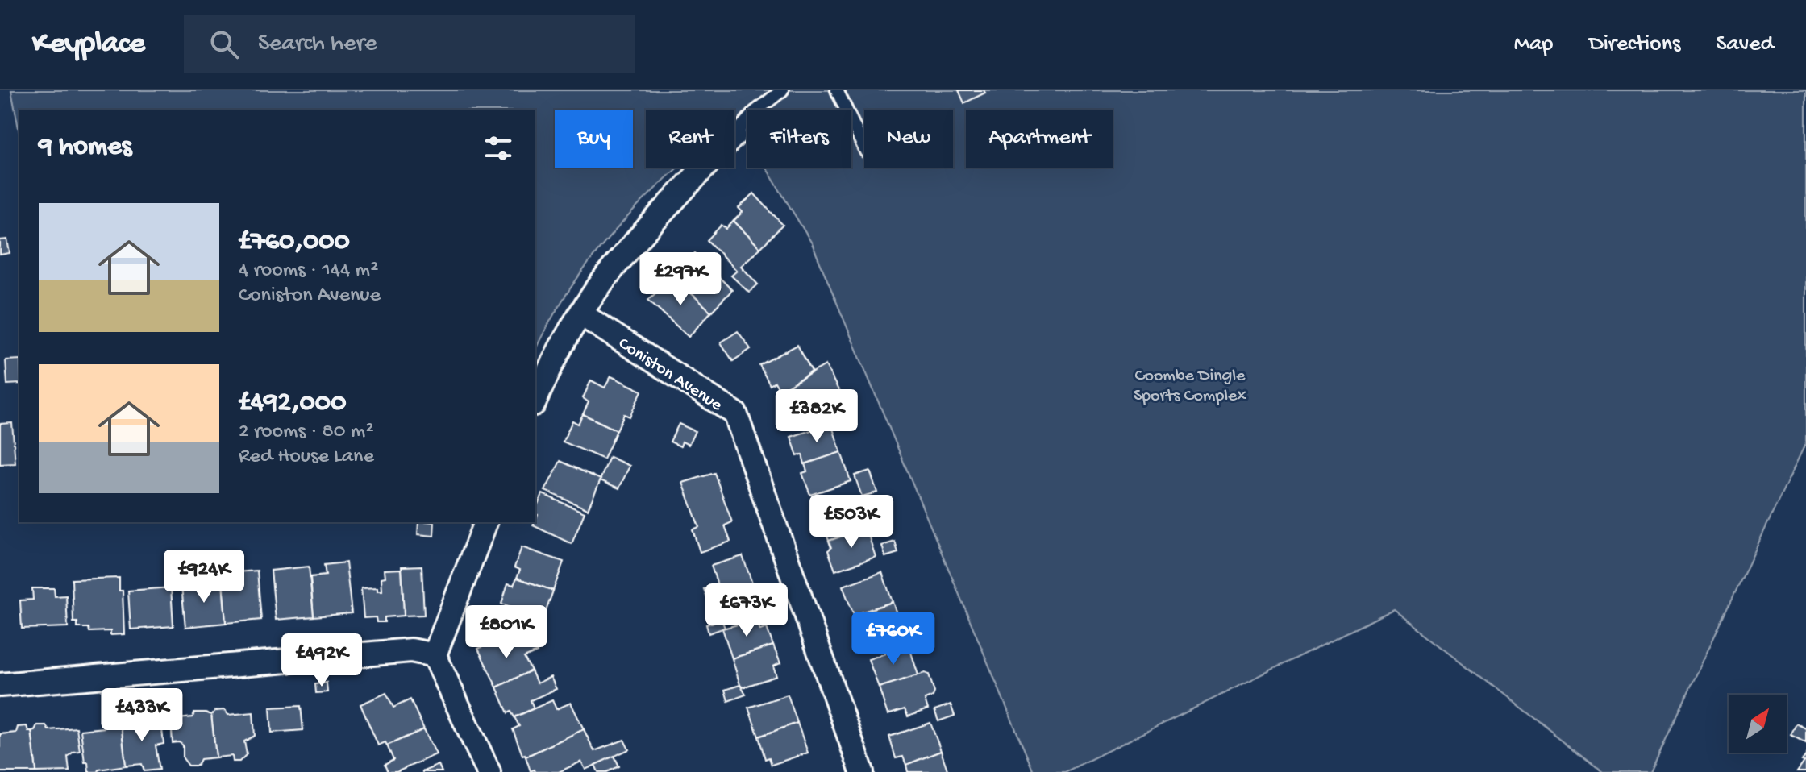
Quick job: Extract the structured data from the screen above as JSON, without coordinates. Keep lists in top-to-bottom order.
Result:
{
  "streets": {
    "street": ["Coniston Avenue"]
  },
  "parks": ["Coombe Dingle Sports Complex"],
  "north": "top right",
  "page": {
    "header": "Keyplace",
    "search": "Search here",
    "nav": ["Map", "Directions", "Saved"],
    "chip": [
      "Buy",
      "Rent",
      "Filters",
      "New",
      "Apartment"
    ],
    "heading": "9 homes",
    "list": [
      {
        "name": "£760,000",
        "note": "4 rooms · 144 m² · Coniston Avenue"
      },
      {
        "name": "£492,000",
        "note": "2 rooms · 80 m² · Red House Lane"
      }
    ],
    "price": [
      "£297K",
      "£382K",
      "£503K",
      "£924K",
      "£673K",
      "£801K",
      "£760K",
      "£492K",
      "£433K"
    ]
  }
}
